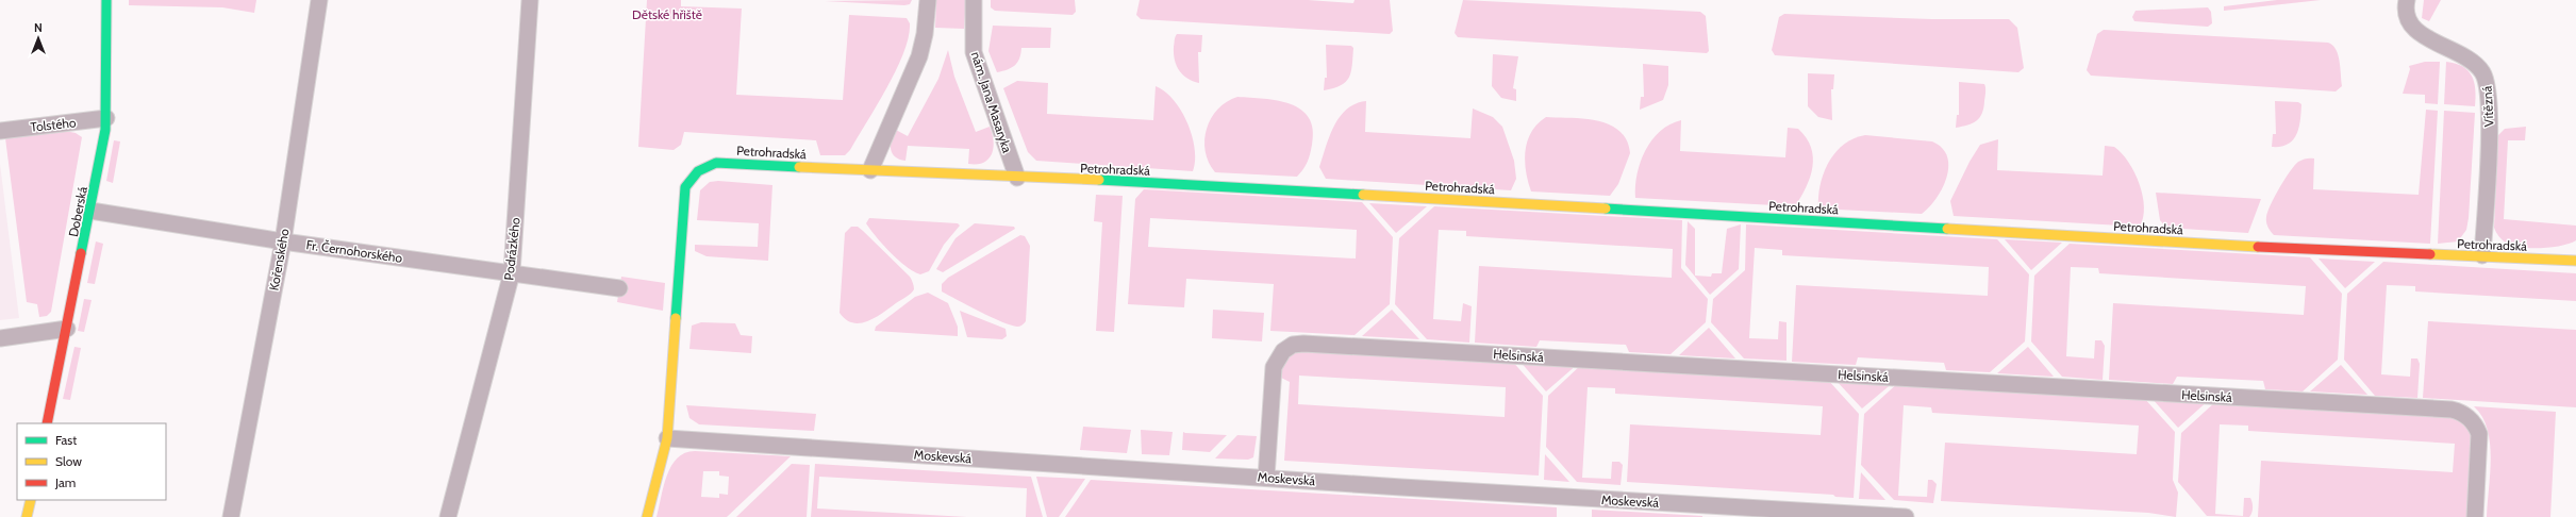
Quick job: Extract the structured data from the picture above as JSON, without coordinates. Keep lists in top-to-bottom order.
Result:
{
  "streets": {
    "street": [
      "nám. Jana Masaryka",
      "Vítězná",
      "Tolstého",
      "Petrohradská",
      "Doberská",
      "Podrázkého",
      "Fr. Černohorského",
      "Kořenského",
      "Helsinská",
      "Moskevská"
    ]
  },
  "crossings": [
    ["nám. Jana Masaryka", "Petrohradská"],
    ["Vítězná", "Petrohradská"],
    ["Tolstého", "Doberská"],
    ["Petrohradská", "Moskevská"],
    ["Doberská", "Fr. Černohorského"],
    ["Podrázkého", "Fr. Černohorského"],
    ["Fr. Černohorského", "Kořenského"],
    ["Helsinská", "Moskevská"]
  ],
  "parks": ["Dětské hřiště"],
  "legend": ["Fast", "Slow", "Jam"],
  "north": "top"
}
